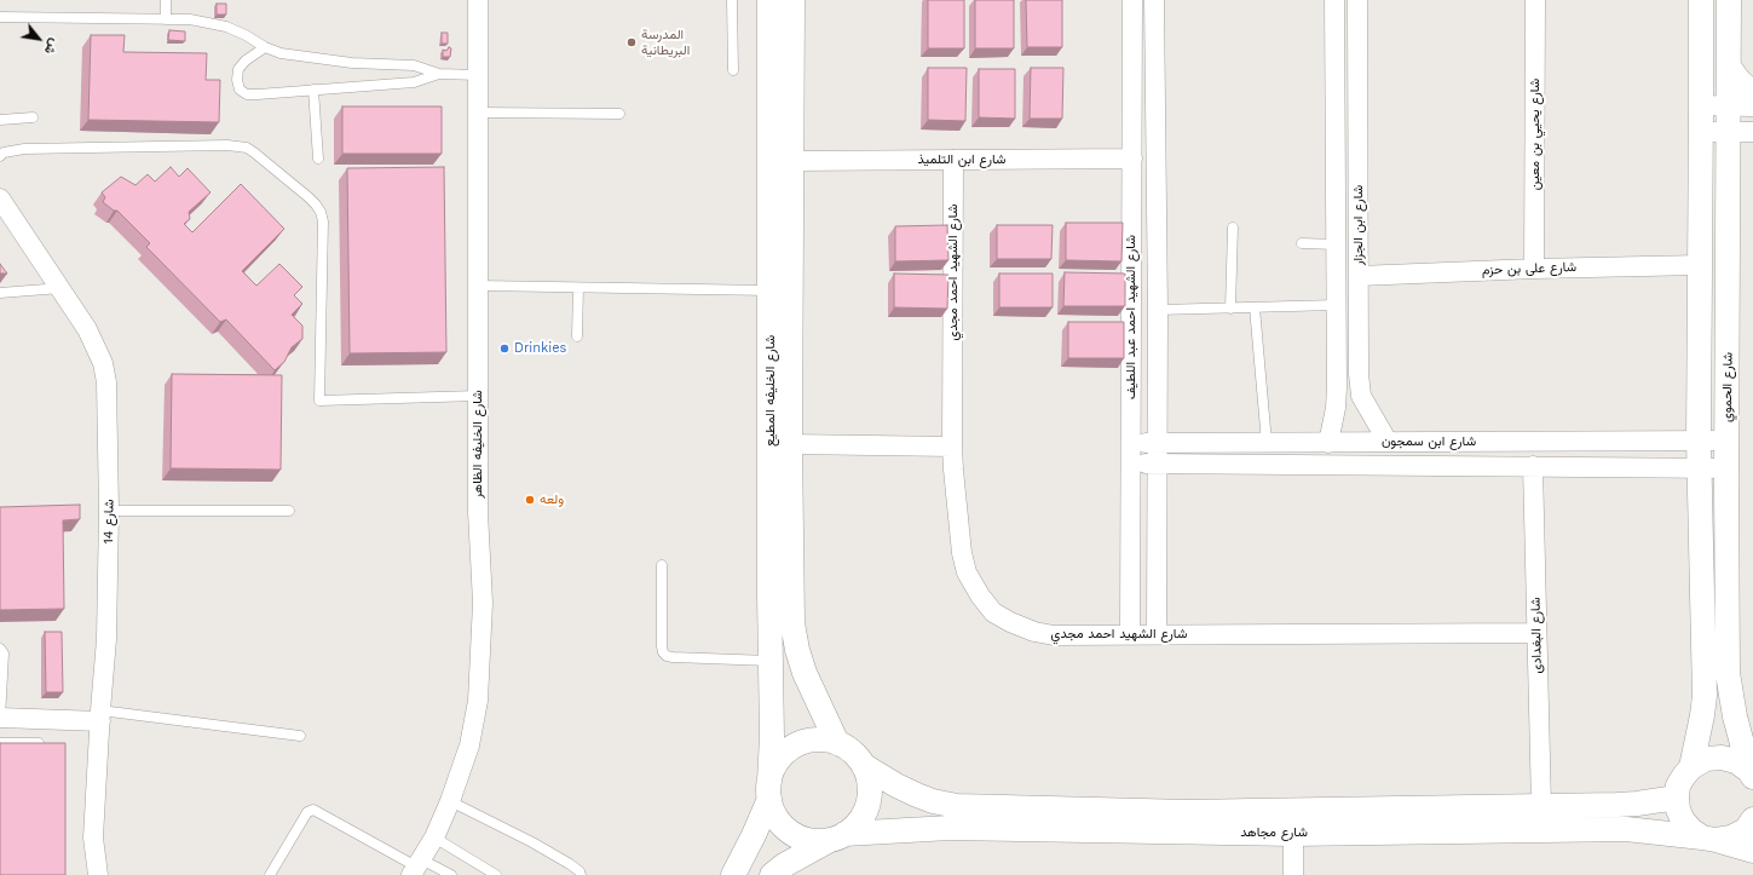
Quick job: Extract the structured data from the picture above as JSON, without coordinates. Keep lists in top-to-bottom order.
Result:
{
  "streets": {
    "street": [
      "شارع يحيي بن معين",
      "شارع ابن التلميذ",
      "شارع ابن الجزار",
      "شارع على بن حزم",
      "شارع الشهيد احمد مجدي",
      "شارع الشهيد احمد عبد اللطيف",
      "شارع الحموي",
      "شارع الخليفه المطيع",
      "شارع ابن سمجون",
      "شارع الخليفه الظاهر",
      "شارع 14",
      "شارع البغدادى",
      "شارع مجاهد"
    ]
  },
  "crossings": [
    ["شارع يحيي بن معين", "شارع على بن حزم"],
    ["شارع ابن التلميذ", "شارع الشهيد احمد مجدي"],
    ["شارع ابن التلميذ", "شارع الشهيد احمد عبد اللطيف"],
    ["شارع ابن التلميذ", "شارع الخليفه المطيع"],
    ["شارع ابن الجزار", "شارع على بن حزم"],
    ["شارع ابن الجزار", "شارع ابن سمجون"],
    ["شارع الشهيد احمد مجدي", "شارع الشهيد احمد عبد اللطيف"],
    ["شارع الشهيد احمد مجدي", "شارع البغدادى"],
    ["شارع الشهيد احمد عبد اللطيف", "شارع ابن سمجون"],
    ["شارع الحموي", "شارع ابن سمجون"],
    ["شارع الخليفه المطيع", "شارع مجاهد"],
    ["شارع ابن سمجون", "شارع البغدادى"],
    ["شارع البغدادى", "شارع مجاهد"]
  ],
  "places": ["المدرسة البريطانية", "Drinkies", "ولعه"],
  "north": "bottom right"
}
